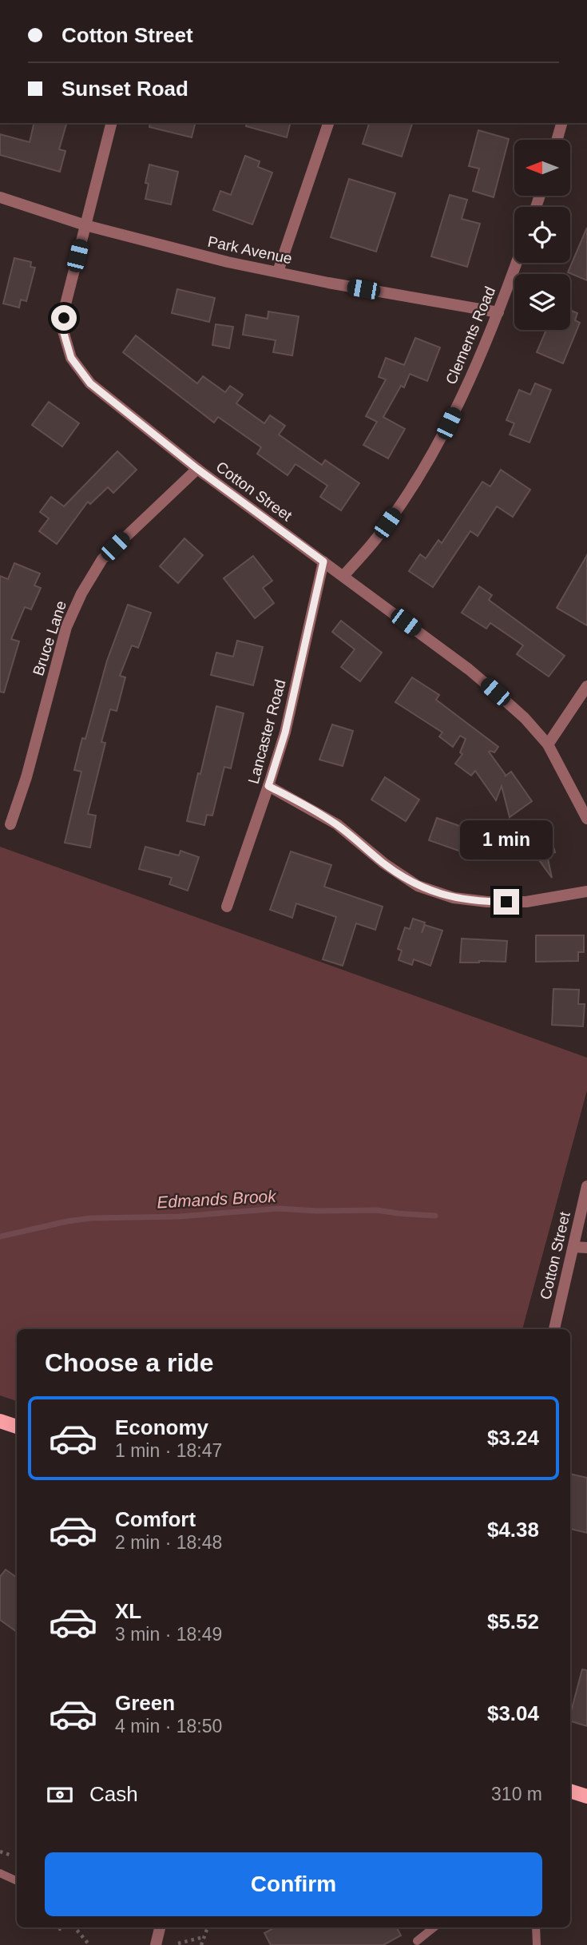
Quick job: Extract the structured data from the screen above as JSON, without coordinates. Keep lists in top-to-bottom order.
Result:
{
  "streets": {
    "street": [
      "Park Avenue",
      "Clements Road",
      "Cotton Street",
      "Bruce Lane",
      "Lancaster Road"
    ]
  },
  "crossings": [
    ["Park Avenue", "Clements Road"],
    ["Park Avenue", "Cotton Street"],
    ["Clements Road", "Cotton Street"],
    ["Cotton Street", "Bruce Lane"],
    ["Cotton Street", "Lancaster Road"]
  ],
  "water": ["Edmands Brook"],
  "north": "left",
  "page": {
    "banner": ["Cotton Street", "Sunset Road"],
    "bubble": "1 min",
    "heading": "Choose a ride",
    "list": [
      {
        "name": "Economy",
        "note": "1 min · 18:47",
        "value": "$3.24"
      },
      {
        "name": "Comfort",
        "note": "2 min · 18:48",
        "value": "$4.38"
      },
      {
        "name": "XL",
        "note": "3 min · 18:49",
        "value": "$5.52"
      },
      {
        "name": "Green",
        "note": "4 min · 18:50",
        "value": "$3.04"
      }
    ],
    "pay": ["Cash", "310 m"],
    "buttons": "Confirm"
  }
}
